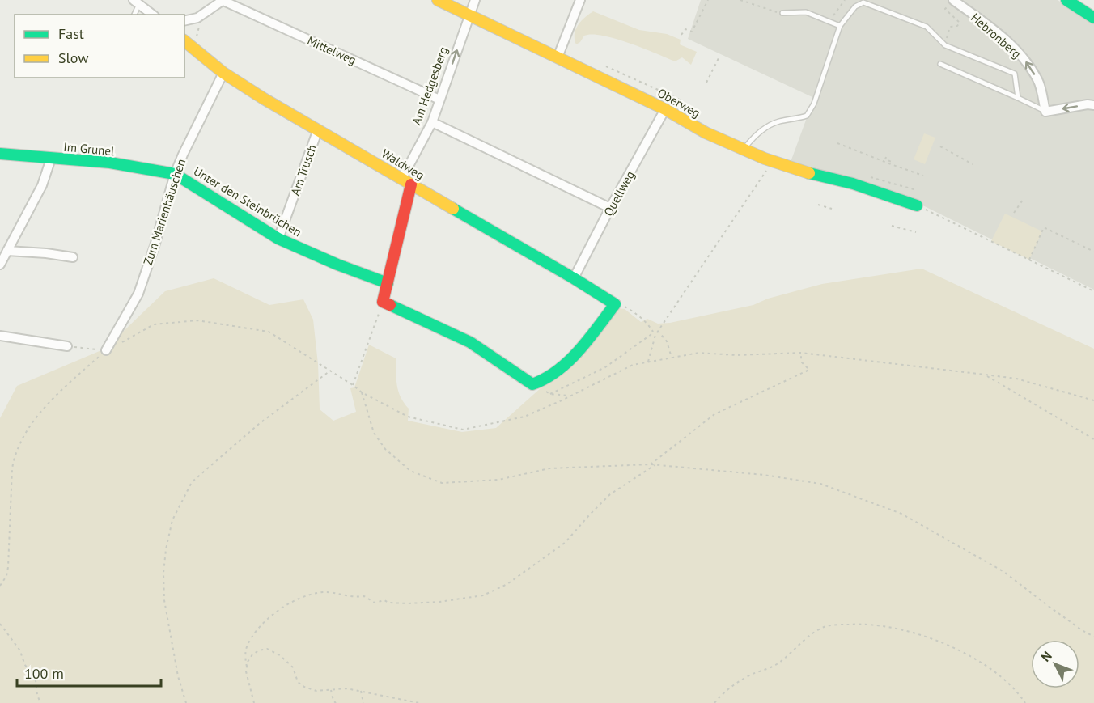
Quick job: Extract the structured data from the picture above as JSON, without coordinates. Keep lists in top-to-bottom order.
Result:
{
  "streets": {
    "street": [
      "Hebronberg",
      "Mittelweg",
      "Am Hedgesberg",
      "Oberweg",
      "Im Grunel",
      "Waldweg",
      "Am Trusch",
      "Quellweg",
      "Unter den Steinbrüchen",
      "Zum Marienhäuschen"
    ]
  },
  "crossings": [
    ["Mittelweg", "Am Hedgesberg"],
    ["Am Hedgesberg", "Oberweg"],
    ["Am Hedgesberg", "Waldweg"],
    ["Am Hedgesberg", "Unter den Steinbrüchen"],
    ["Oberweg", "Quellweg"],
    ["Im Grunel", "Unter den Steinbrüchen"],
    ["Im Grunel", "Zum Marienhäuschen"],
    ["Waldweg", "Am Trusch"],
    ["Waldweg", "Quellweg"],
    ["Waldweg", "Zum Marienhäuschen"],
    ["Am Trusch", "Unter den Steinbrüchen"],
    ["Unter den Steinbrüchen", "Zum Marienhäuschen"]
  ],
  "one_way": ["Hebronberg"],
  "legend": ["Fast", "Slow"],
  "scale_bar": "100 m",
  "north": "top left"
}
